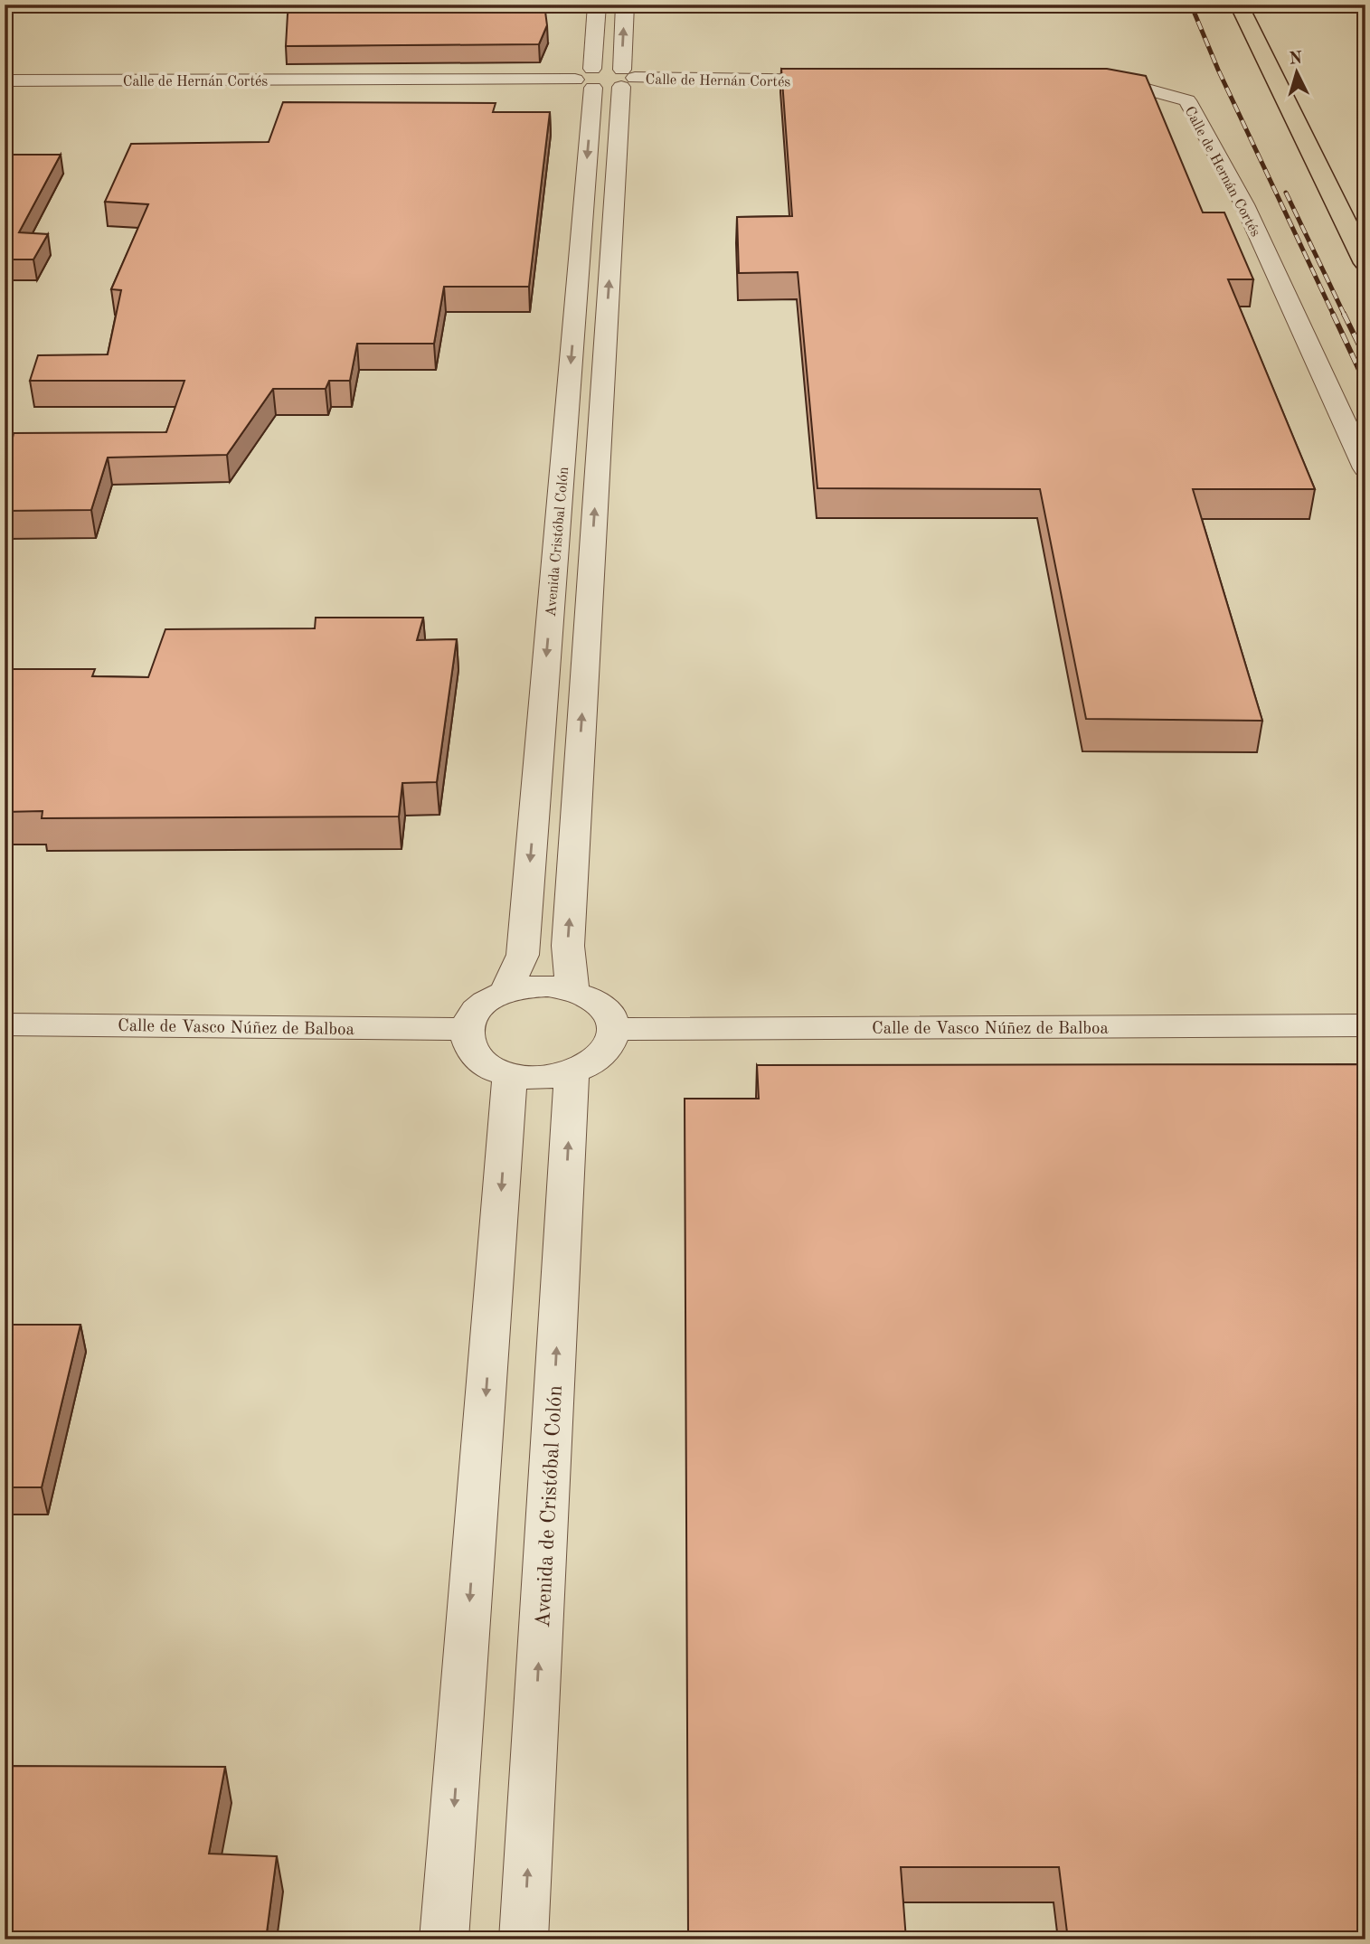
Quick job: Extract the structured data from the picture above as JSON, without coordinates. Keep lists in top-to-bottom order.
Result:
{
  "streets": {
    "street": [
      "Calle de Hernán Cortés",
      "Avenida Cristóbal Colón",
      "Calle de Vasco Núñez de Balboa",
      "Avenida de Cristóbal Colón"
    ]
  },
  "crossings": [
    ["Calle de Hernán Cortés", "Avenida Cristóbal Colón"],
    ["Avenida Cristóbal Colón", "Calle de Vasco Núñez de Balboa"],
    ["Avenida Cristóbal Colón", "Avenida de Cristóbal Colón"],
    ["Calle de Vasco Núñez de Balboa", "Avenida de Cristóbal Colón"]
  ],
  "north": "top"
}
